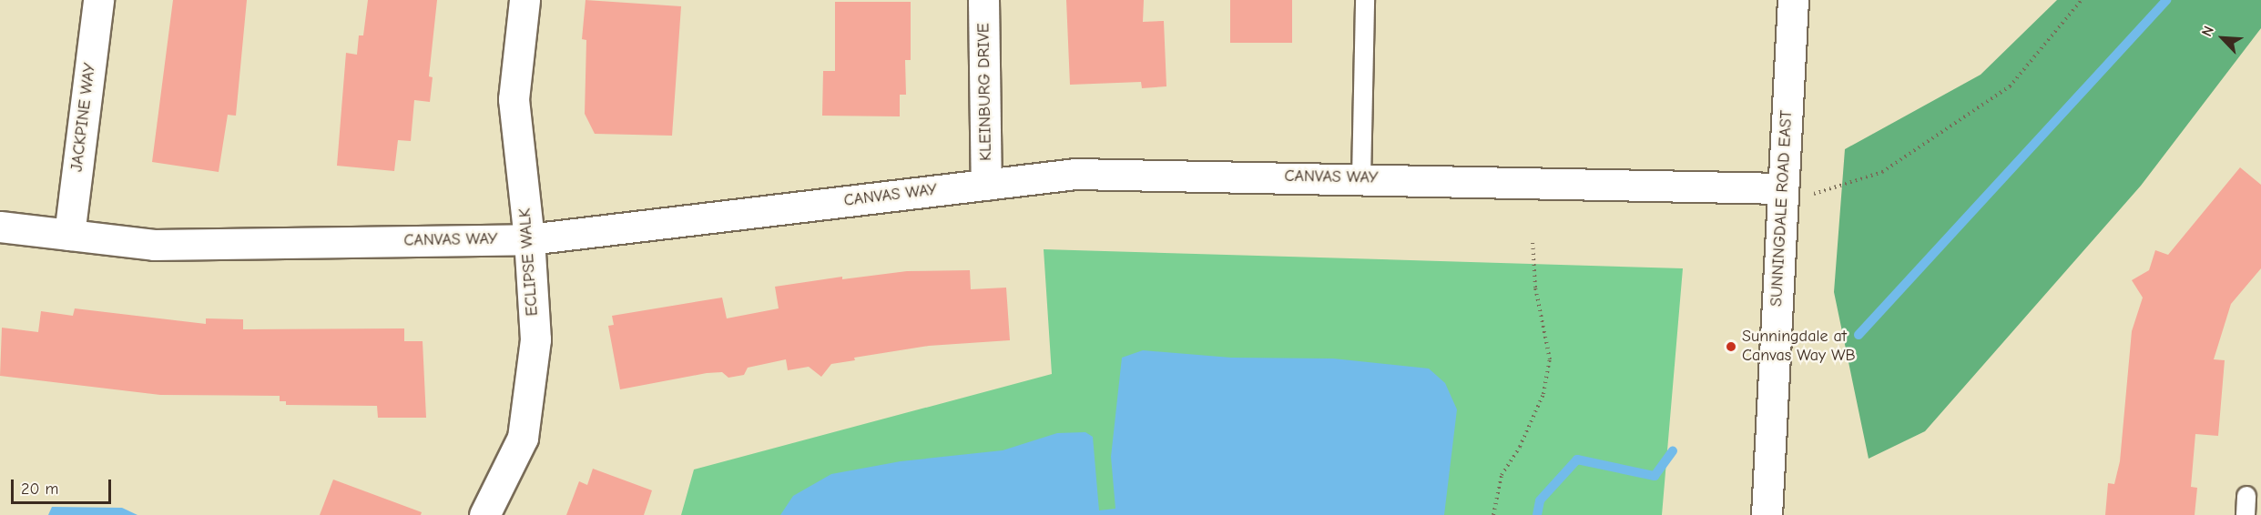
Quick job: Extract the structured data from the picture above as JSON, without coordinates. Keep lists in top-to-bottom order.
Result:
{
  "streets": {
    "street": [
      "KLEINBURG DRIVE",
      "JACKPINE WAY",
      "CANVAS WAY",
      "SUNNINGDALE ROAD EAST",
      "ECLIPSE WALK"
    ]
  },
  "crossings": [
    ["KLEINBURG DRIVE", "CANVAS WAY"],
    ["JACKPINE WAY", "CANVAS WAY"],
    ["CANVAS WAY", "SUNNINGDALE ROAD EAST"],
    ["CANVAS WAY", "ECLIPSE WALK"]
  ],
  "places": ["Sunningdale at Canvas Way WB"],
  "scale_bar": "20 m",
  "north": "top left"
}
